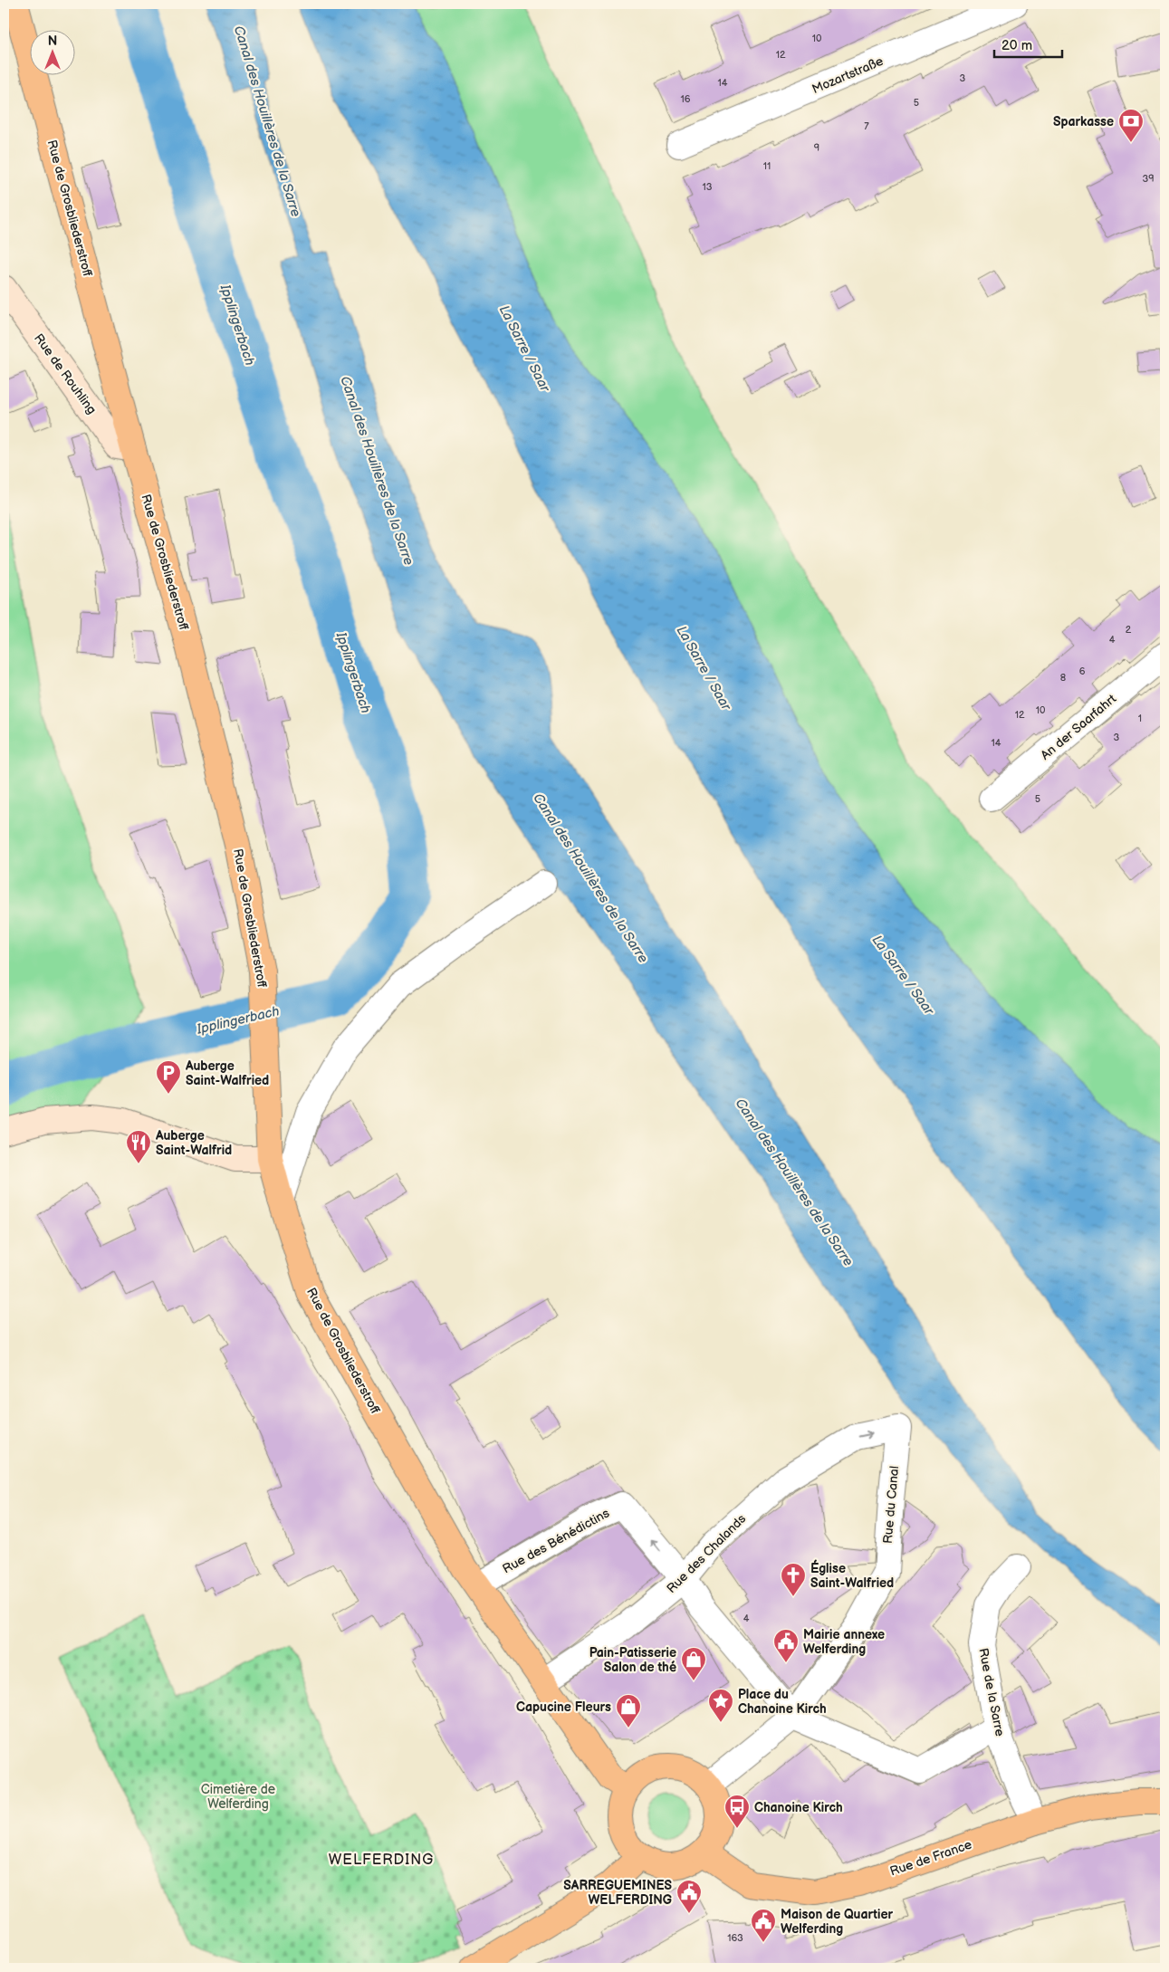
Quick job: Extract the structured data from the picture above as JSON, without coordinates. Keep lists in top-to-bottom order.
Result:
{
  "streets": {
    "main road": ["Rue de Grosbliederstroff", "Rue de France"],
    "street": [
      "Mozartstraße",
      "Rue de Rouhling",
      "An der Saarfahrt",
      "Rue du Canal",
      "Rue des Bénédictins",
      "Rue des Chalands",
      "Rue de la Sarre"
    ]
  },
  "crossings": [
    ["Rue de Grosbliederstroff", "Rue de Rouhling"],
    ["Rue de Grosbliederstroff", "Rue des Bénédictins"],
    ["Rue de Grosbliederstroff", "Rue des Chalands"],
    ["Rue de Grosbliederstroff", "Rue de France"],
    ["Rue du Canal", "Rue des Chalands"],
    ["Rue des Bénédictins", "Rue des Chalands"],
    ["Rue de la Sarre", "Rue de France"]
  ],
  "one_way": ["Rue des Chalands"],
  "districts": ["WELFERDING"],
  "water": ["Canal des Houillères de la Sarre", "Ipplingerbach", "La Sarre / Saar"],
  "parks": ["Cimetière de Welferding"],
  "places": {
    "bank": ["Sparkasse"],
    "parking": ["Auberge Saint-Walfried"],
    "restaurant": ["Auberge Saint-Walfrid"],
    "church": ["Église Saint-Walfried"],
    "public building": ["Mairie annexe Welferding", "SARREGUEMINES WELFERDING", "Maison de Quartier Welferding"],
    "shop": ["Pain-Patisserie Salon de thé", "Capucine Fleurs"],
    "place": ["Place du Chanoine Kirch"],
    "bus stop": ["Chanoine Kirch"]
  },
  "house_numbers": [
    "10",
    "12",
    "3",
    "14",
    "16",
    "5",
    "7",
    "9",
    "11",
    "39",
    "13",
    "2",
    "4",
    "6",
    "8",
    "10",
    "12",
    "1",
    "3",
    "14",
    "5",
    "4",
    "163"
  ],
  "scale_bar": "20 m",
  "north": "top"
}
